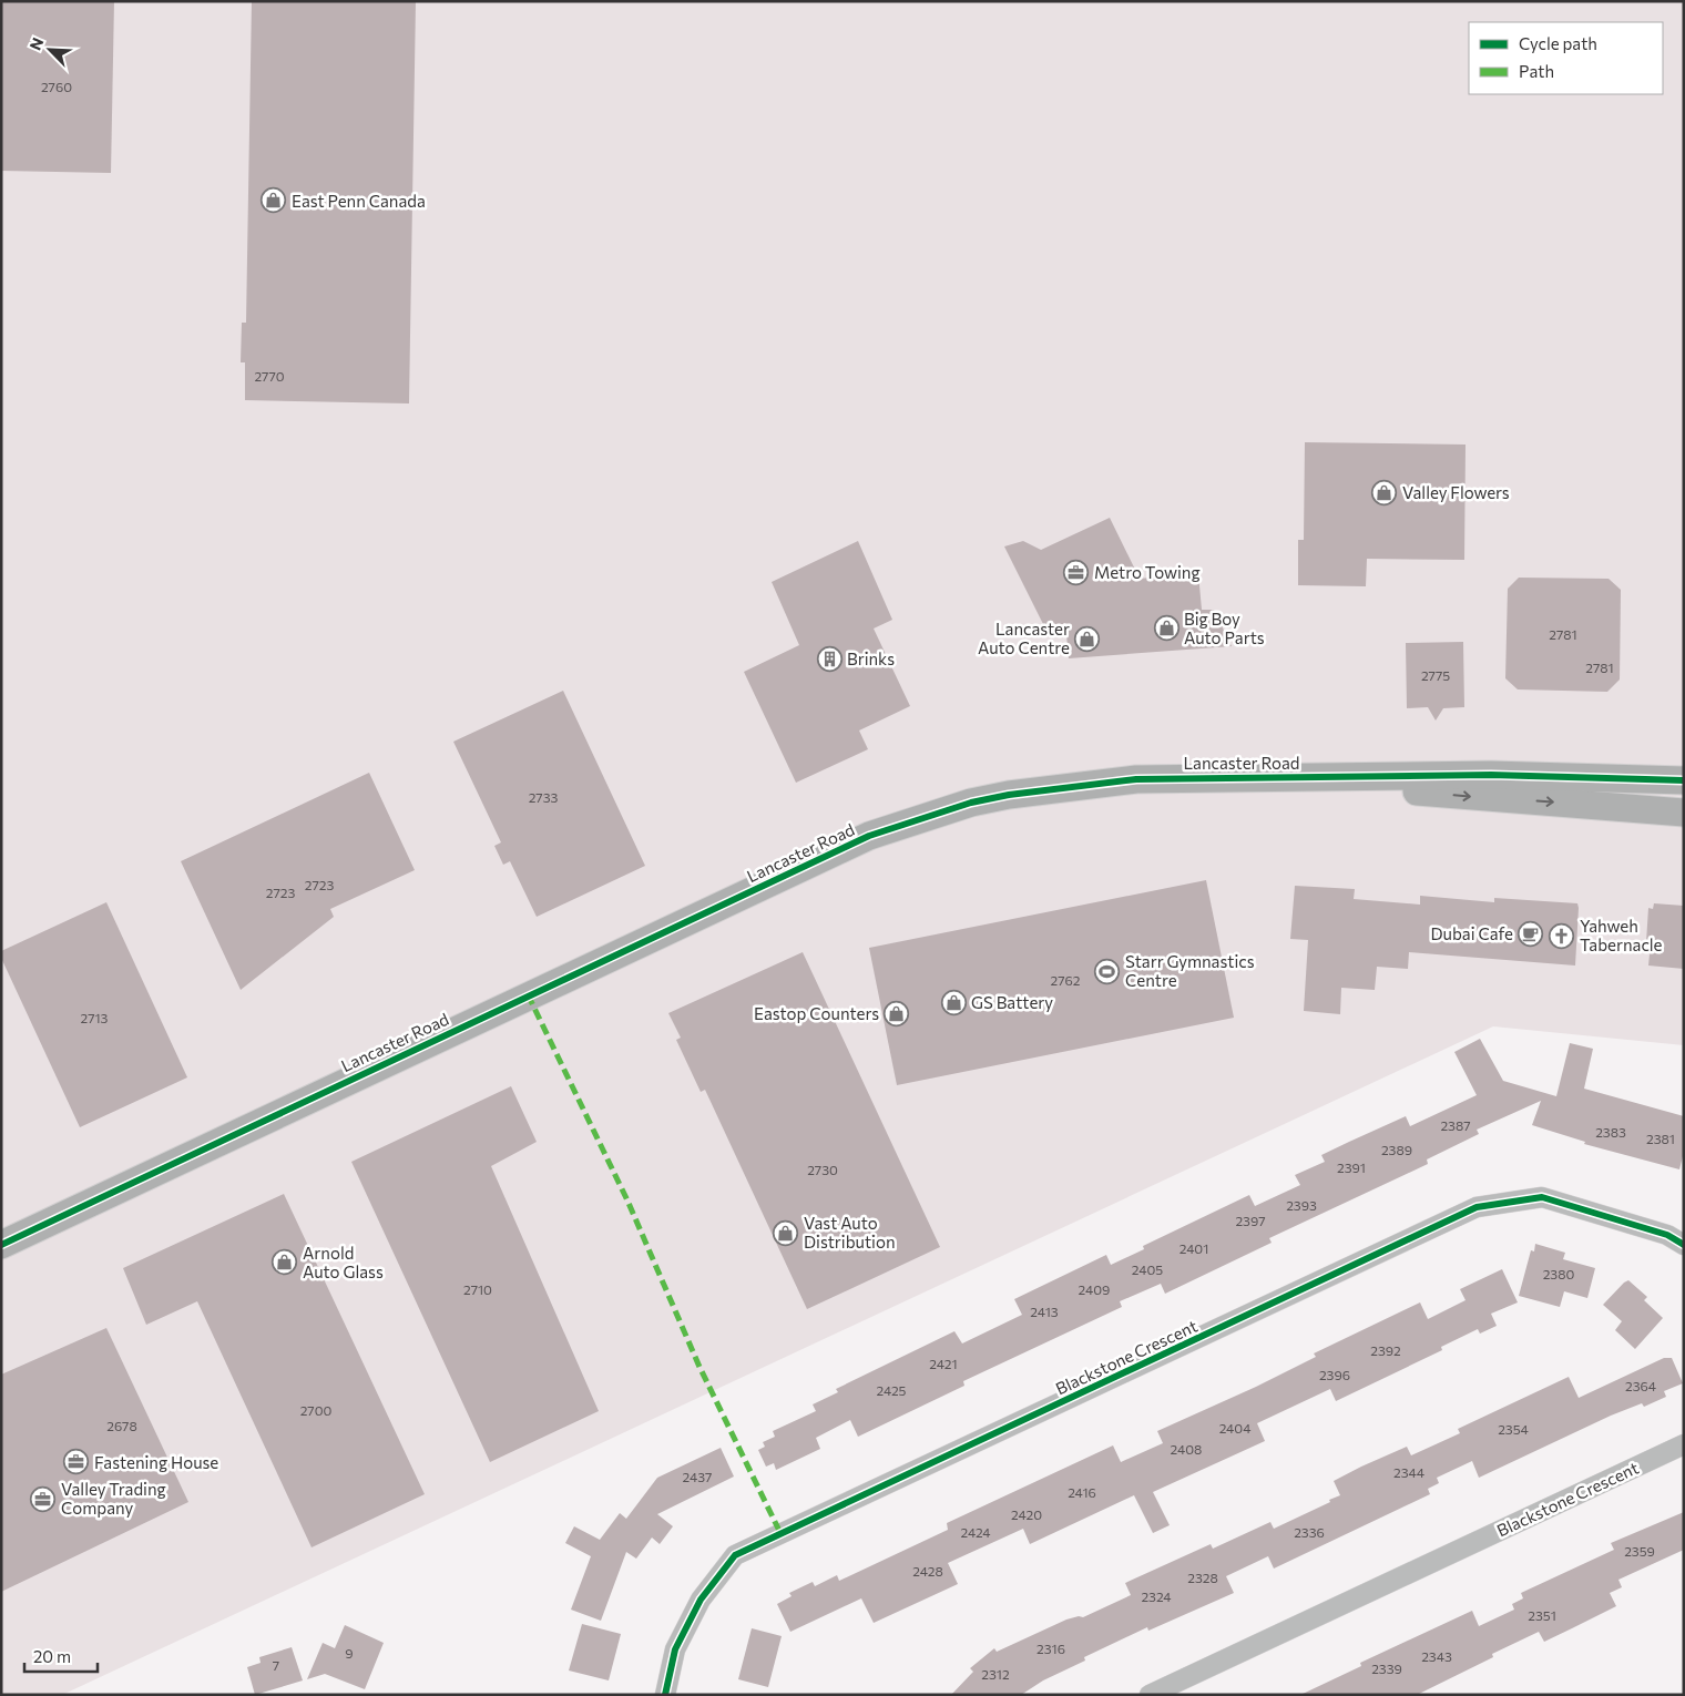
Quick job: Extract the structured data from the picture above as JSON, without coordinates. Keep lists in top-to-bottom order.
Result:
{
  "streets": {
    "street": ["Lancaster Road", "Blackstone Crescent"]
  },
  "places": {
    "shop": [
      "East Penn Canada",
      "Valley Flowers",
      "Big Boy Auto Parts",
      "Lancaster Auto Centre",
      "GS Battery",
      "Eastop Counters",
      "Vast Auto Distribution",
      "Arnold Auto Glass"
    ],
    "office": ["Metro Towing", "Fastening House", "Valley Trading Company"],
    "building": ["Brinks"],
    "cafe": ["Dubai Cafe"],
    "church": ["Yahweh Tabernacle"],
    "sports": ["Starr Gymnastics Centre"]
  },
  "house_numbers": [
    "2760",
    "2770",
    "2781",
    "2781",
    "2775",
    "2733",
    "2723",
    "2723",
    "2762",
    "2713",
    "2387",
    "2383",
    "2381",
    "2389",
    "2391",
    "2730",
    "2393",
    "2397",
    "2401",
    "2405",
    "2380",
    "2710",
    "2409",
    "2413",
    "2392",
    "2421",
    "2396",
    "2364",
    "2425",
    "2700",
    "2678",
    "2404",
    "2354",
    "2408",
    "2344",
    "2437",
    "2416",
    "2420",
    "2424",
    "2336",
    "2359",
    "2428",
    "2328",
    "2324",
    "2351",
    "2316",
    "9",
    "2343",
    "7",
    "2339",
    "2312"
  ],
  "legend": ["Cycle path", "Path"],
  "scale_bar": "20 m",
  "north": "top left"
}
